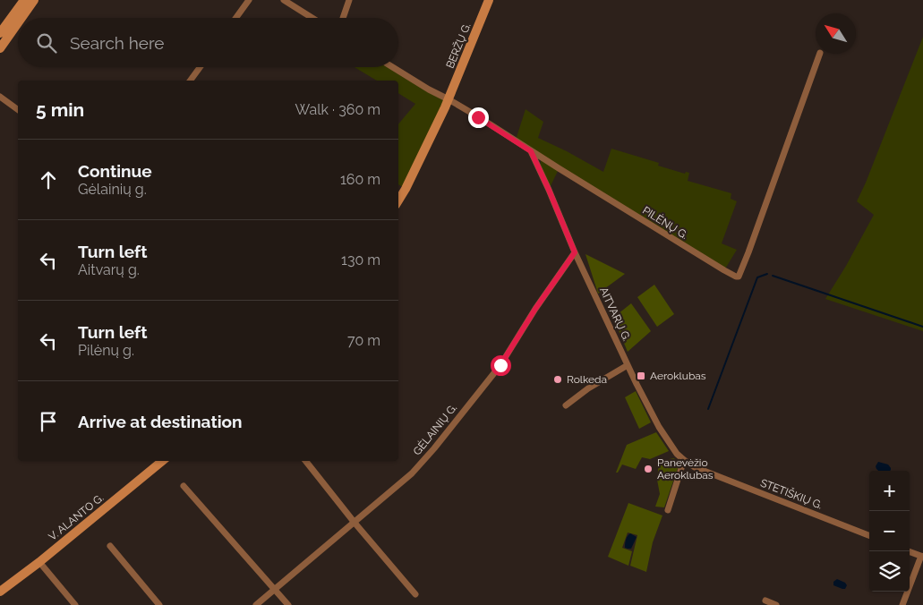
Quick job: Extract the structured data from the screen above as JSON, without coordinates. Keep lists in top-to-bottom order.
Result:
{
  "streets": {
    "main road": ["BERŽŲ G.", "V. ALANTO G."],
    "street": [
      "PILĖNŲ G.",
      "AITVARŲ G.",
      "GĖLAINIŲ G.",
      "STETIŠKIŲ G."
    ]
  },
  "crossings": [
    ["BERŽŲ G.", "PILĖNŲ G."],
    ["PILĖNŲ G.", "AITVARŲ G."],
    ["AITVARŲ G.", "GĖLAINIŲ G."],
    ["AITVARŲ G.", "STETIŠKIŲ G."]
  ],
  "places": {
    "transit": ["Aeroklubas"],
    "other": ["Rolkeda", "Panevėžio Aeroklubas"]
  },
  "north": "top left",
  "page": {
    "search": "Search here",
    "heading": ["5 min", "Walk · 360 m"],
    "list": [
      ["Continue", "Gėlainių g.", "160 m"],
      ["Turn left", "Aitvarų g.", "130 m"],
      ["Turn left", "Pilėnų g.", "70 m"],
      "Arrive at destination"
    ],
    "map_buttons": ["+", "−"]
  }
}
